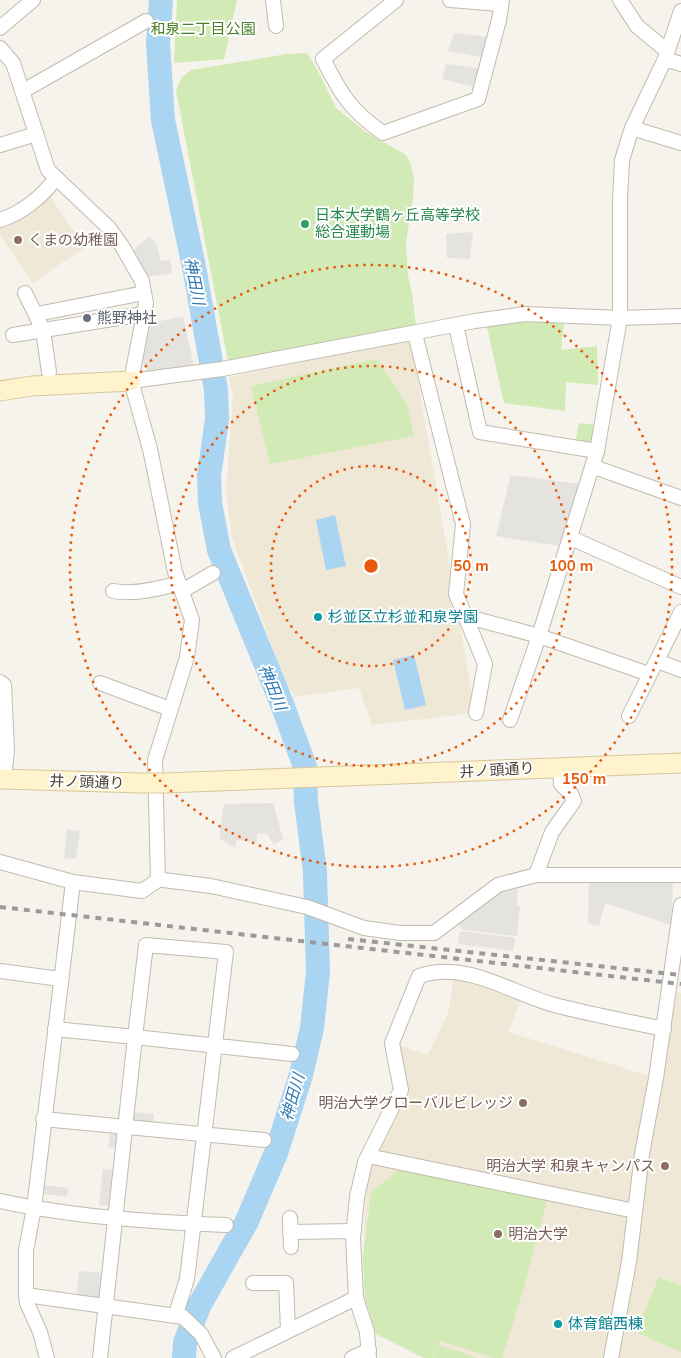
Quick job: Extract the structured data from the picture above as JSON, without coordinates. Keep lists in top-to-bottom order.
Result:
{
  "streets": {
    "main road": ["井ノ頭通り"]
  },
  "water": ["神田川"],
  "parks": ["和泉二丁目公園"],
  "places": [
    "日本大学鶴ヶ丘高等学校 総合運動場",
    "くまの幼稚園",
    "熊野神社",
    "杉並区立杉並和泉学園",
    "明治大学グローバルビレッジ",
    "明治大学 和泉キャンパス",
    "明治大学",
    "体育館西棟"
  ],
  "rings": ["50 m", "100 m", "150 m"]
}
